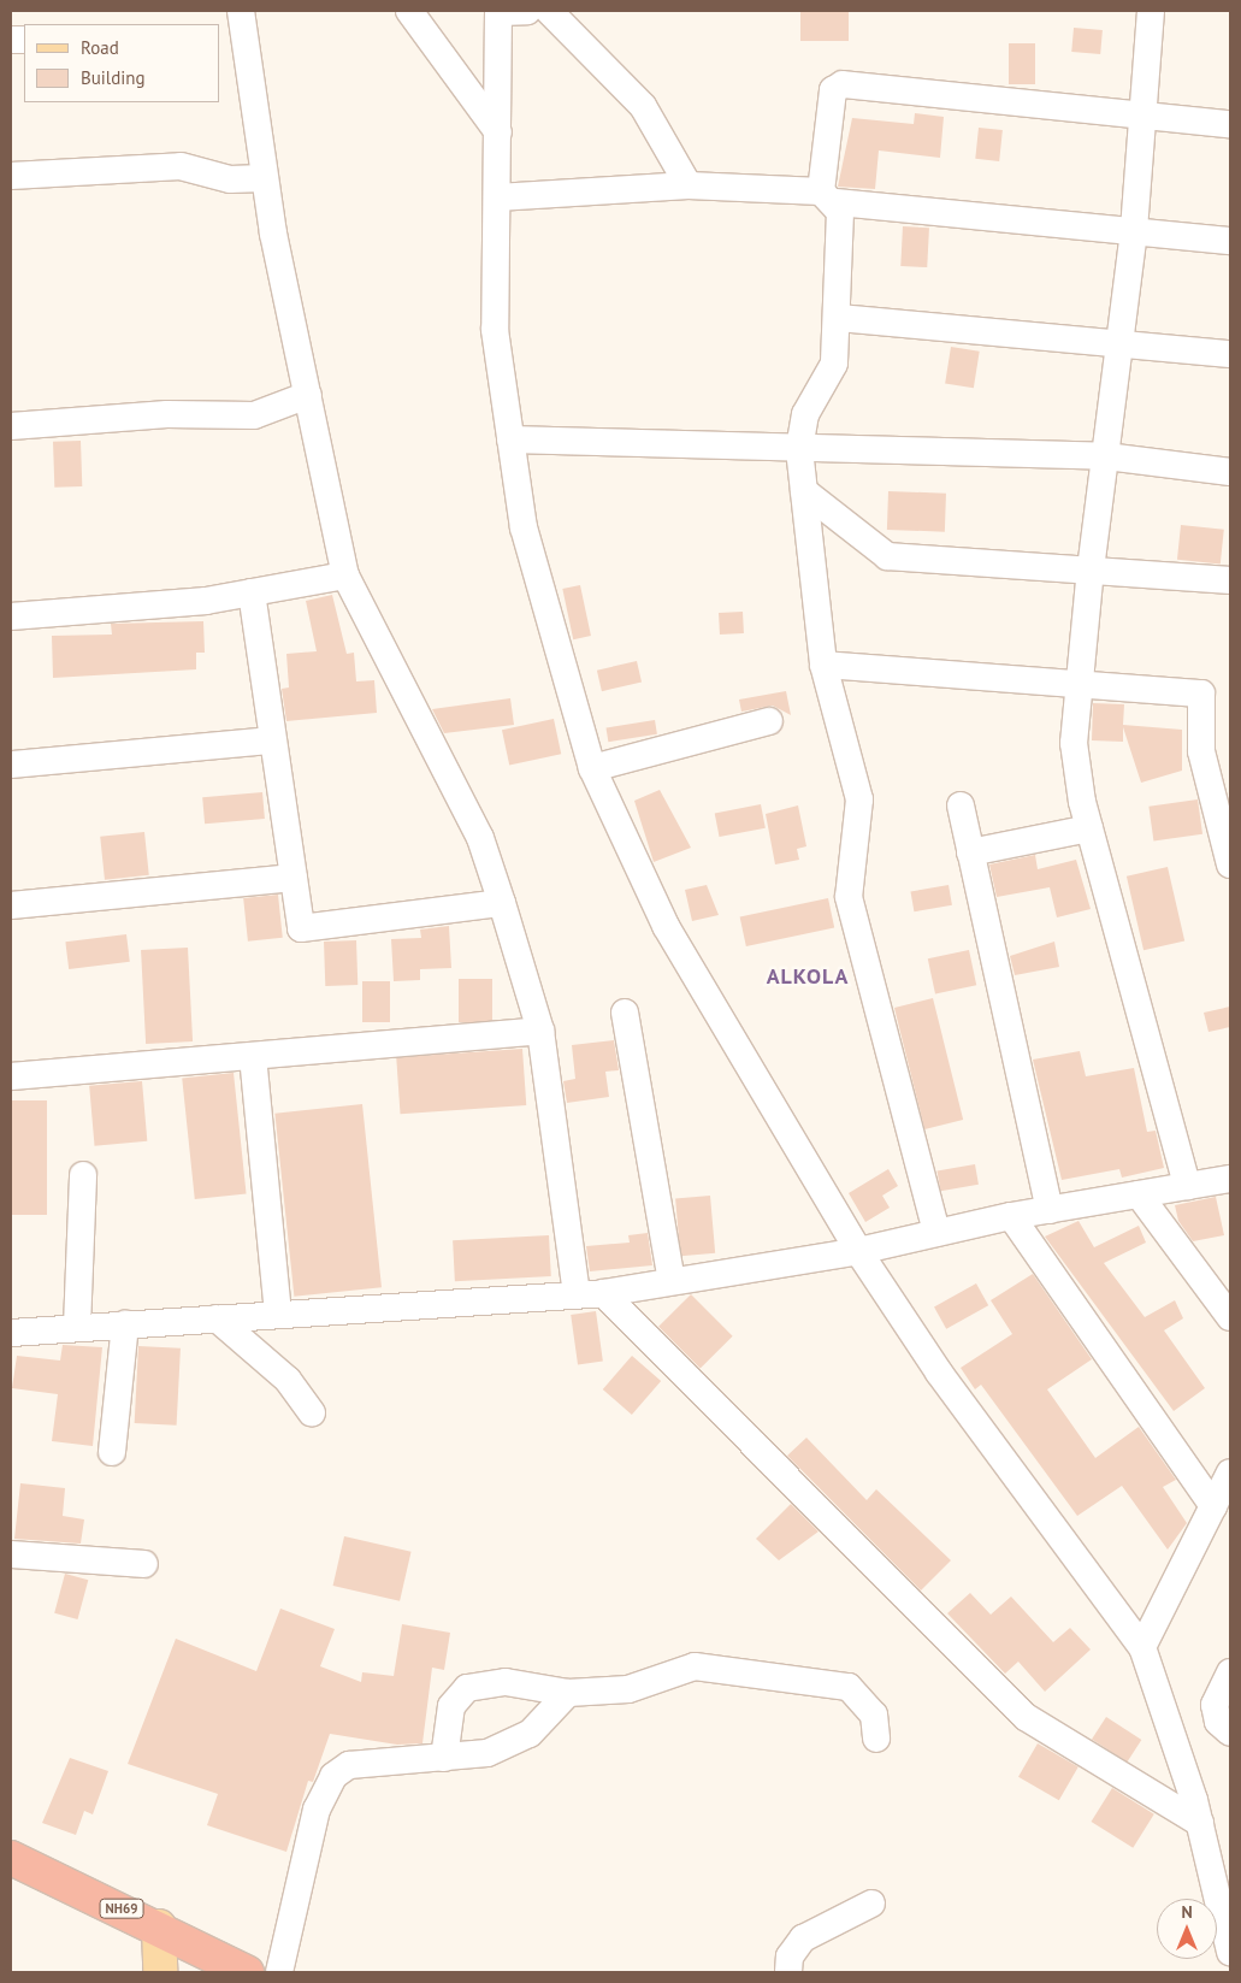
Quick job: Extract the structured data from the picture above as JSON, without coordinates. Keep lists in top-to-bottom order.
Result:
{
  "streets": {
    "highway": ["NH69"]
  },
  "districts": ["ALKOLA"],
  "legend": ["Road", "Building"],
  "north": "top"
}
